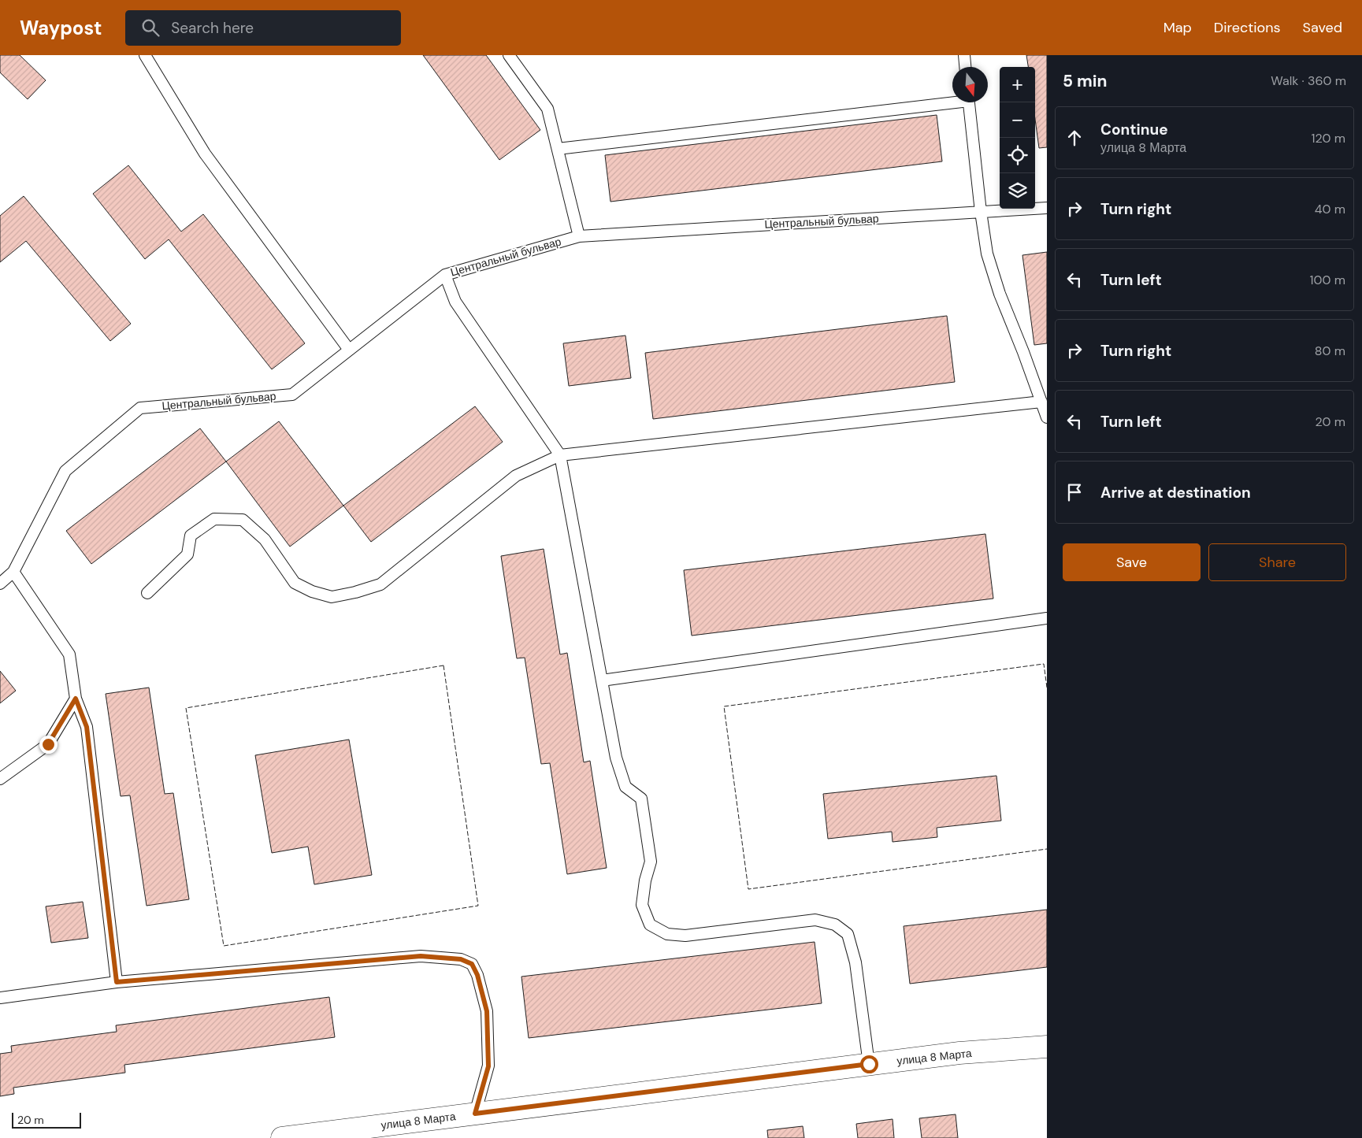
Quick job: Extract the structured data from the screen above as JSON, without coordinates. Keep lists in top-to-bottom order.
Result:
{
  "streets": {
    "street": ["улица 8 Марта"],
    "lane": ["Центральный бульвар"]
  },
  "scale_bar": "20 m",
  "north": "bottom",
  "page": {
    "header": "Waypost",
    "search": "Search here",
    "nav": ["Map", "Directions", "Saved"],
    "heading": ["5 min", "Walk · 360 m"],
    "map_buttons": ["+", "−"],
    "list": [
      ["Continue", "улица 8 Марта", "120 m"],
      ["Turn right", "40 m"],
      ["Turn left", "100 m"],
      ["Turn right", "80 m"],
      ["Turn left", "20 m"],
      "Arrive at destination"
    ],
    "buttons": ["Save", "Share"],
    "scale": "20 m"
  }
}
